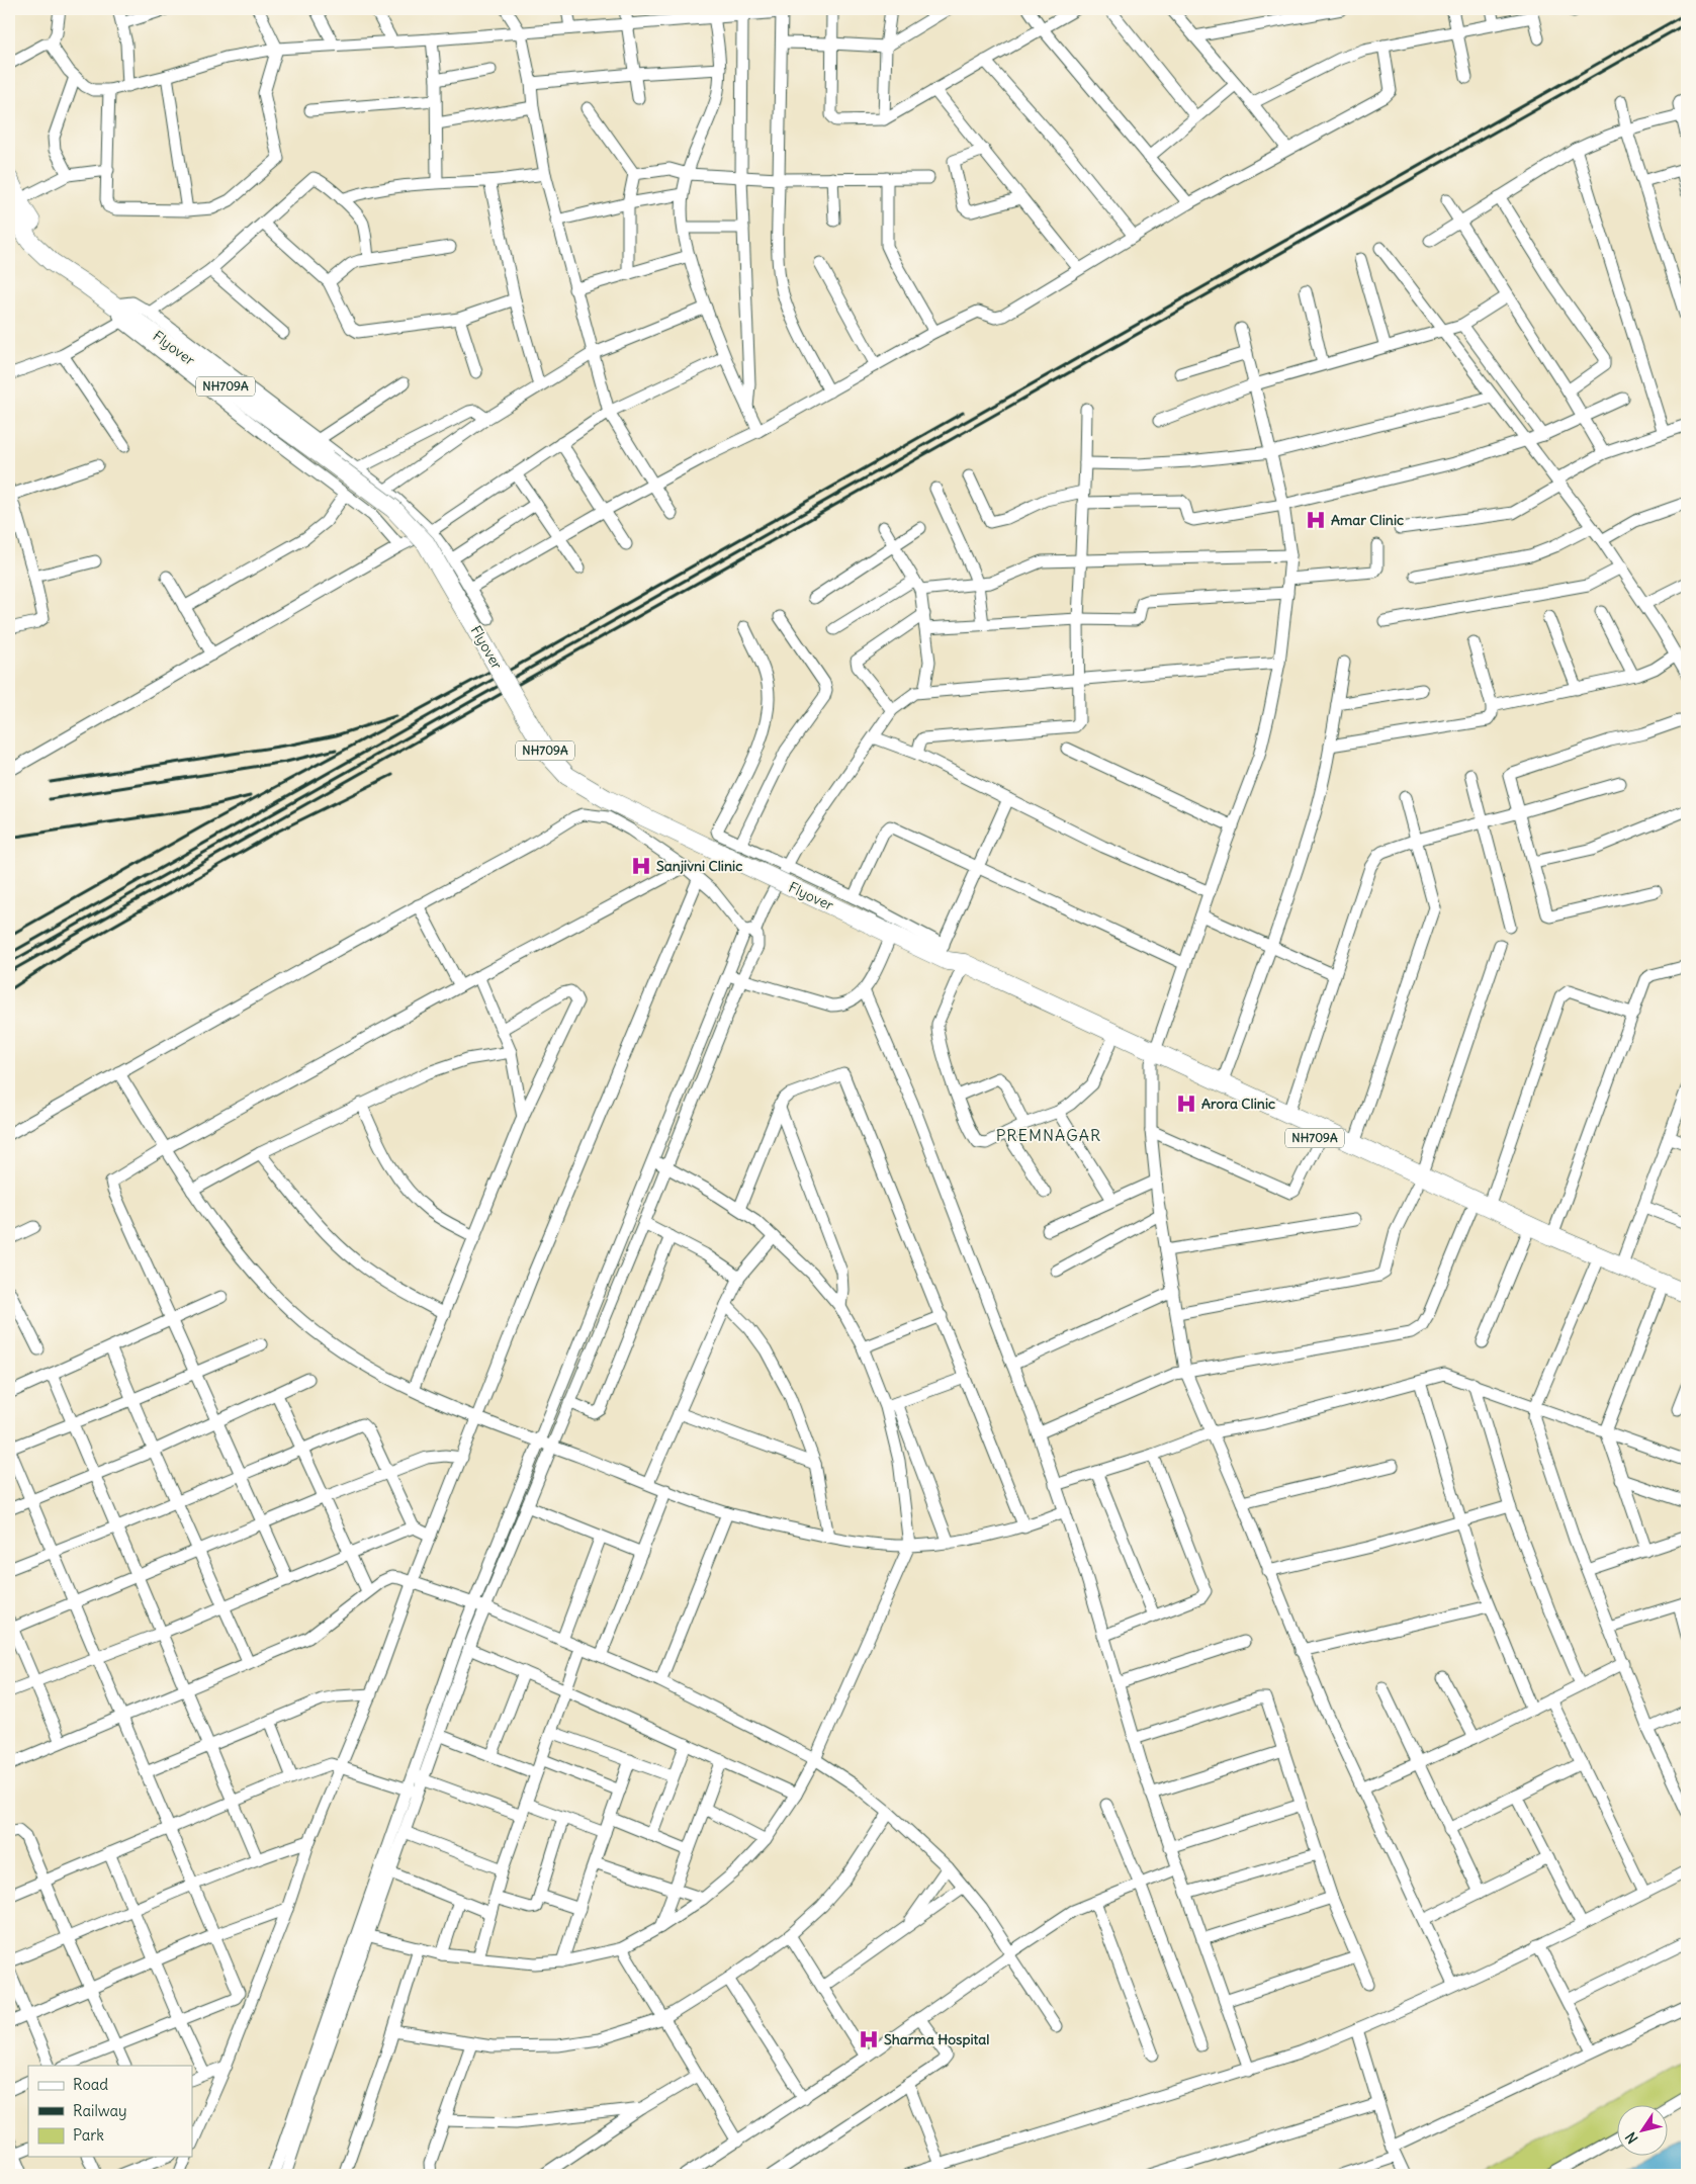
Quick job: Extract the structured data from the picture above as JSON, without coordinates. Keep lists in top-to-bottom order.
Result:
{
  "streets": {
    "highway": ["Flyover", "NH709A"]
  },
  "crossings": [
    ["Flyover", "NH709A"]
  ],
  "districts": ["PREMNAGAR"],
  "places": {
    "hospital": [
      "Amar Clinic",
      "Sanjivni Clinic",
      "Arora Clinic",
      "Sharma Hospital"
    ]
  },
  "legend": ["Road", "Railway", "Park"],
  "north": "bottom left"
}
